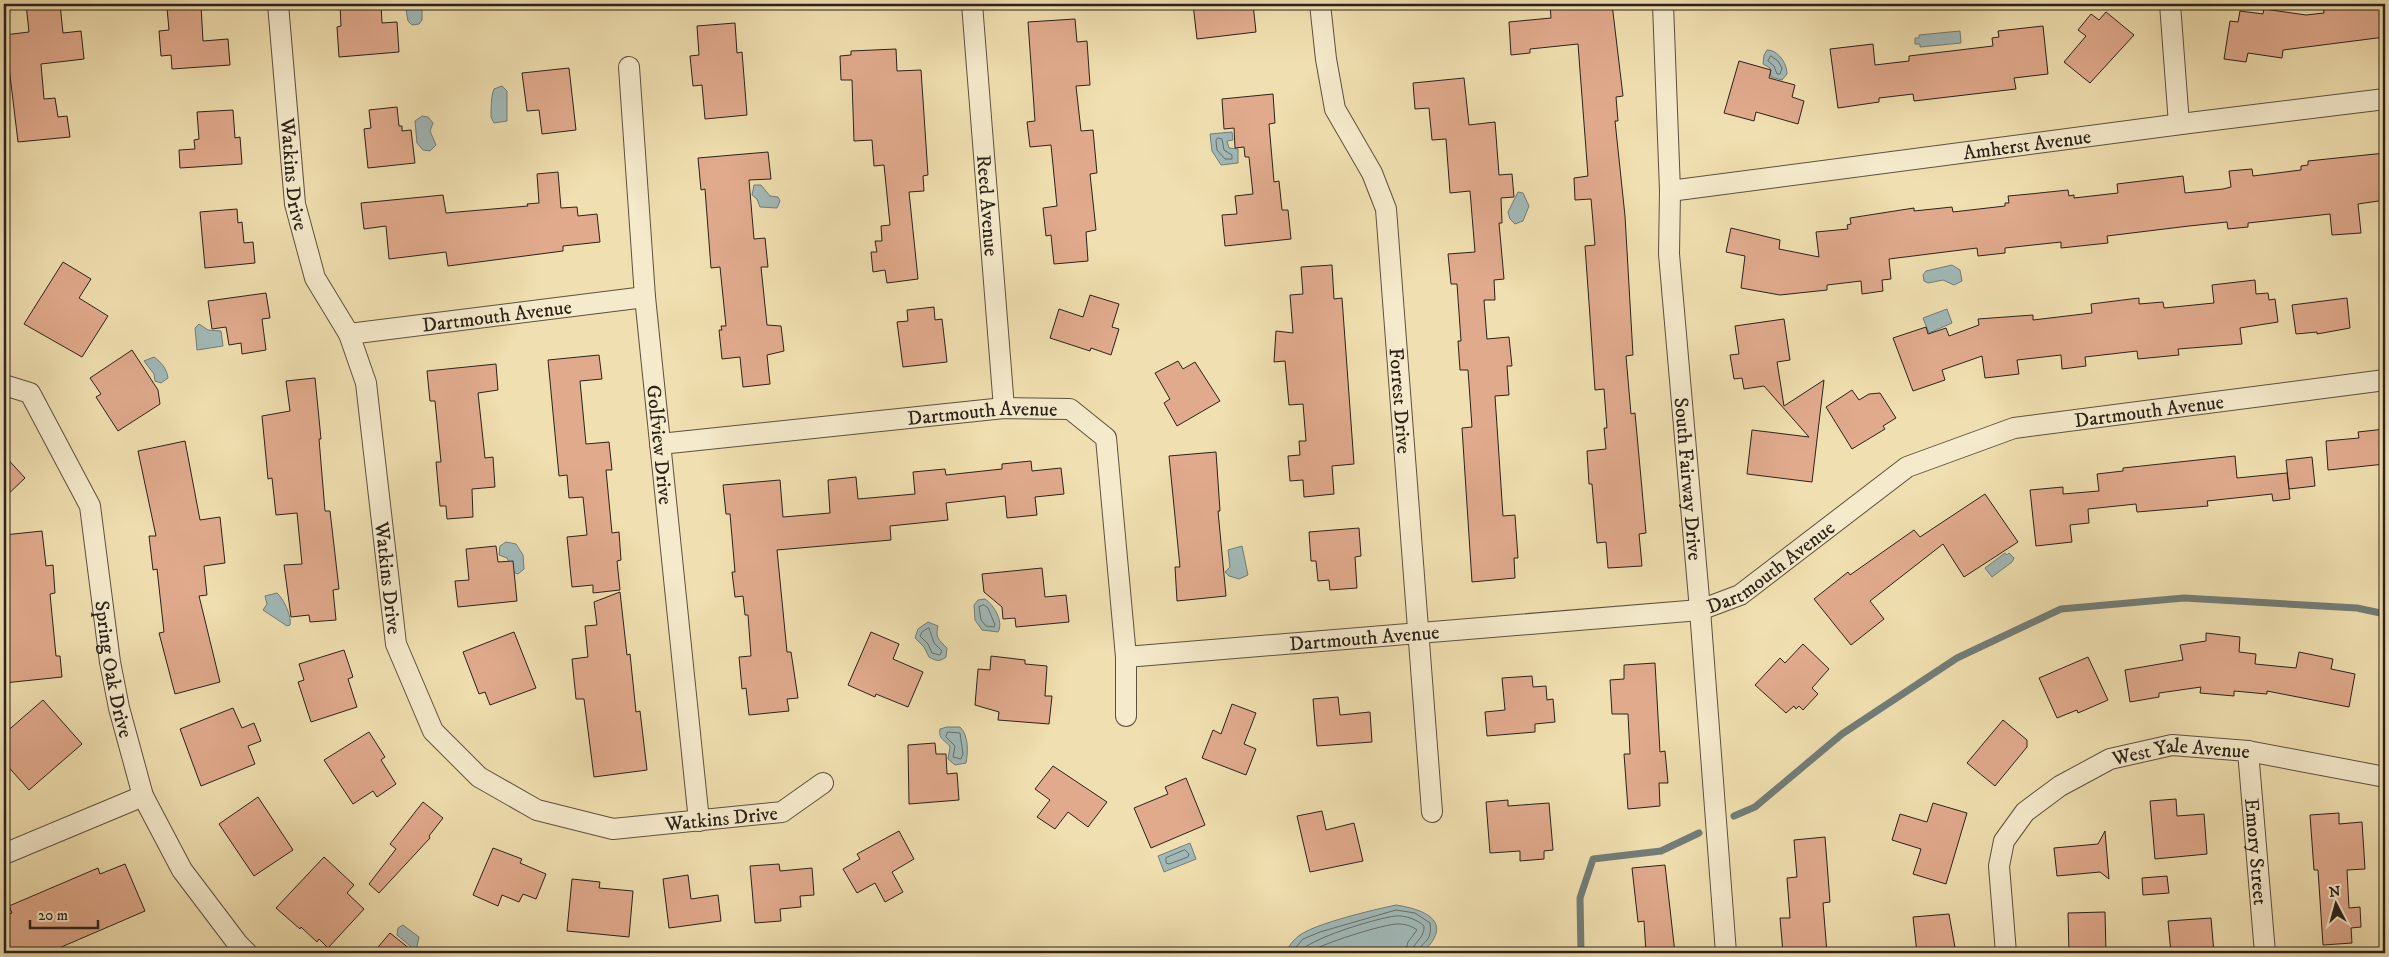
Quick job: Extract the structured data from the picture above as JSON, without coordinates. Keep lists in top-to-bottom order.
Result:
{
  "streets": {
    "street": [
      "Amherst Avenue",
      "Watkins Drive",
      "Reed Avenue",
      "Dartmouth Avenue",
      "Forrest Drive",
      "Golfview Drive",
      "South Fairway Drive",
      "Spring Oak Drive",
      "West Yale Avenue",
      "Emory Street"
    ]
  },
  "crossings": [
    ["Amherst Avenue", "South Fairway Drive"],
    ["Watkins Drive", "Dartmouth Avenue"],
    ["Watkins Drive", "Golfview Drive"],
    ["Reed Avenue", "Dartmouth Avenue"],
    ["Dartmouth Avenue", "Forrest Drive"],
    ["Dartmouth Avenue", "Golfview Drive"],
    ["Dartmouth Avenue", "South Fairway Drive"],
    ["West Yale Avenue", "Emory Street"]
  ],
  "scale_bar": "20 m",
  "north": "top"
}
